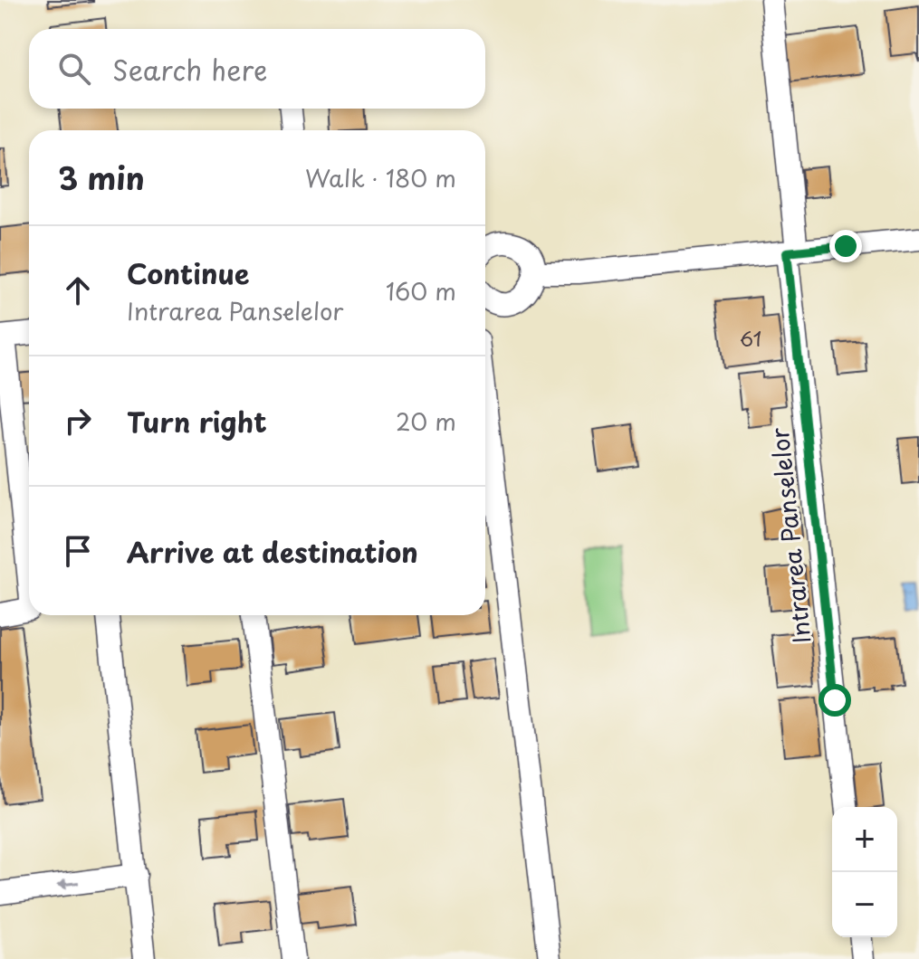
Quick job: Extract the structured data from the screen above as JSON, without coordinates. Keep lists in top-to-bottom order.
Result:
{
  "streets": {
    "street": ["Intrarea Panselelor"]
  },
  "house_numbers": ["61"],
  "page": {
    "search": "Search here",
    "heading": ["3 min", "Walk · 180 m"],
    "list": [
      ["Continue", "Intrarea Panselelor", "160 m"],
      ["Turn right", "20 m"],
      "Arrive at destination"
    ],
    "map_buttons": ["+", "−"]
  }
}
